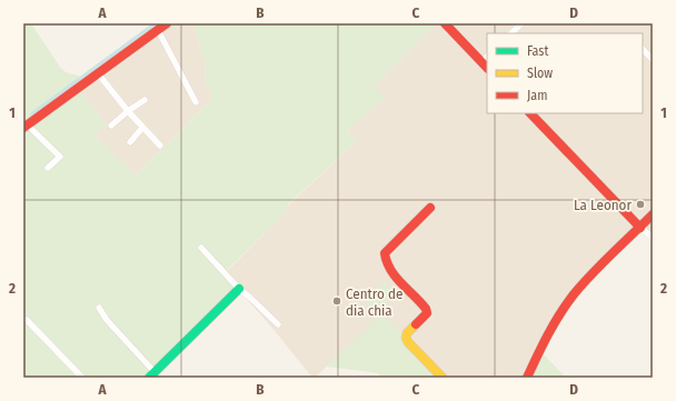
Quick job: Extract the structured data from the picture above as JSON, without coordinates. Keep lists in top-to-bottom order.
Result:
{
  "places": ["La Leonor", "Centro de dia chia"],
  "legend": ["Fast", "Slow", "Jam"],
  "grid": {
    "columns": [
      "A",
      "B",
      "C",
      "D"
    ],
    "rows": ["1", "2"]
  }
}
